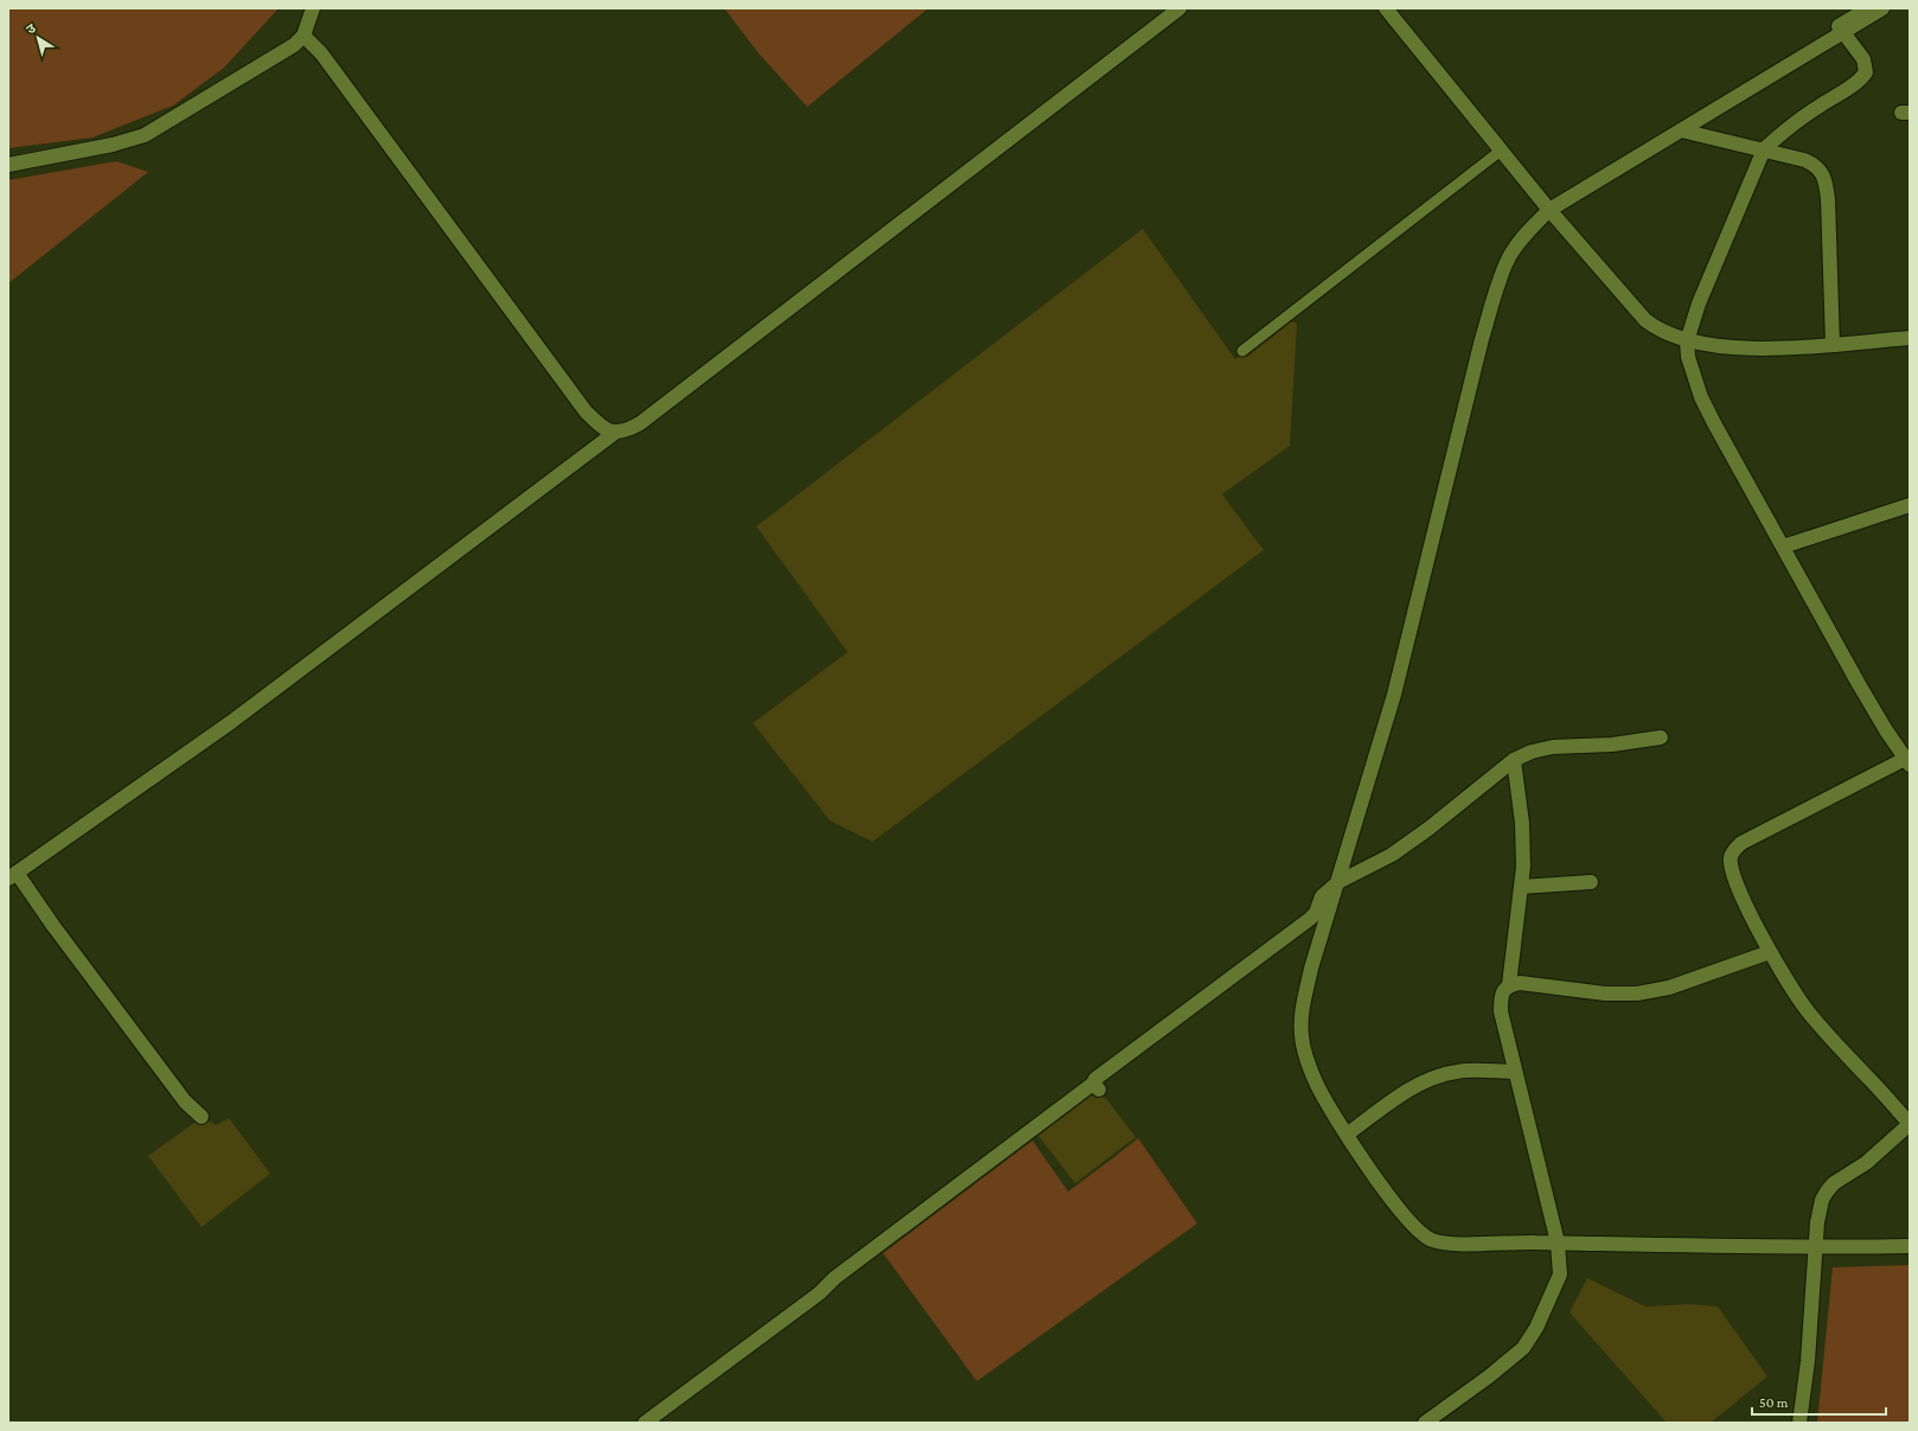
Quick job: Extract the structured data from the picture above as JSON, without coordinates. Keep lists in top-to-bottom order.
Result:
{
  "scale_bar": "50 m",
  "north": "top left"
}
